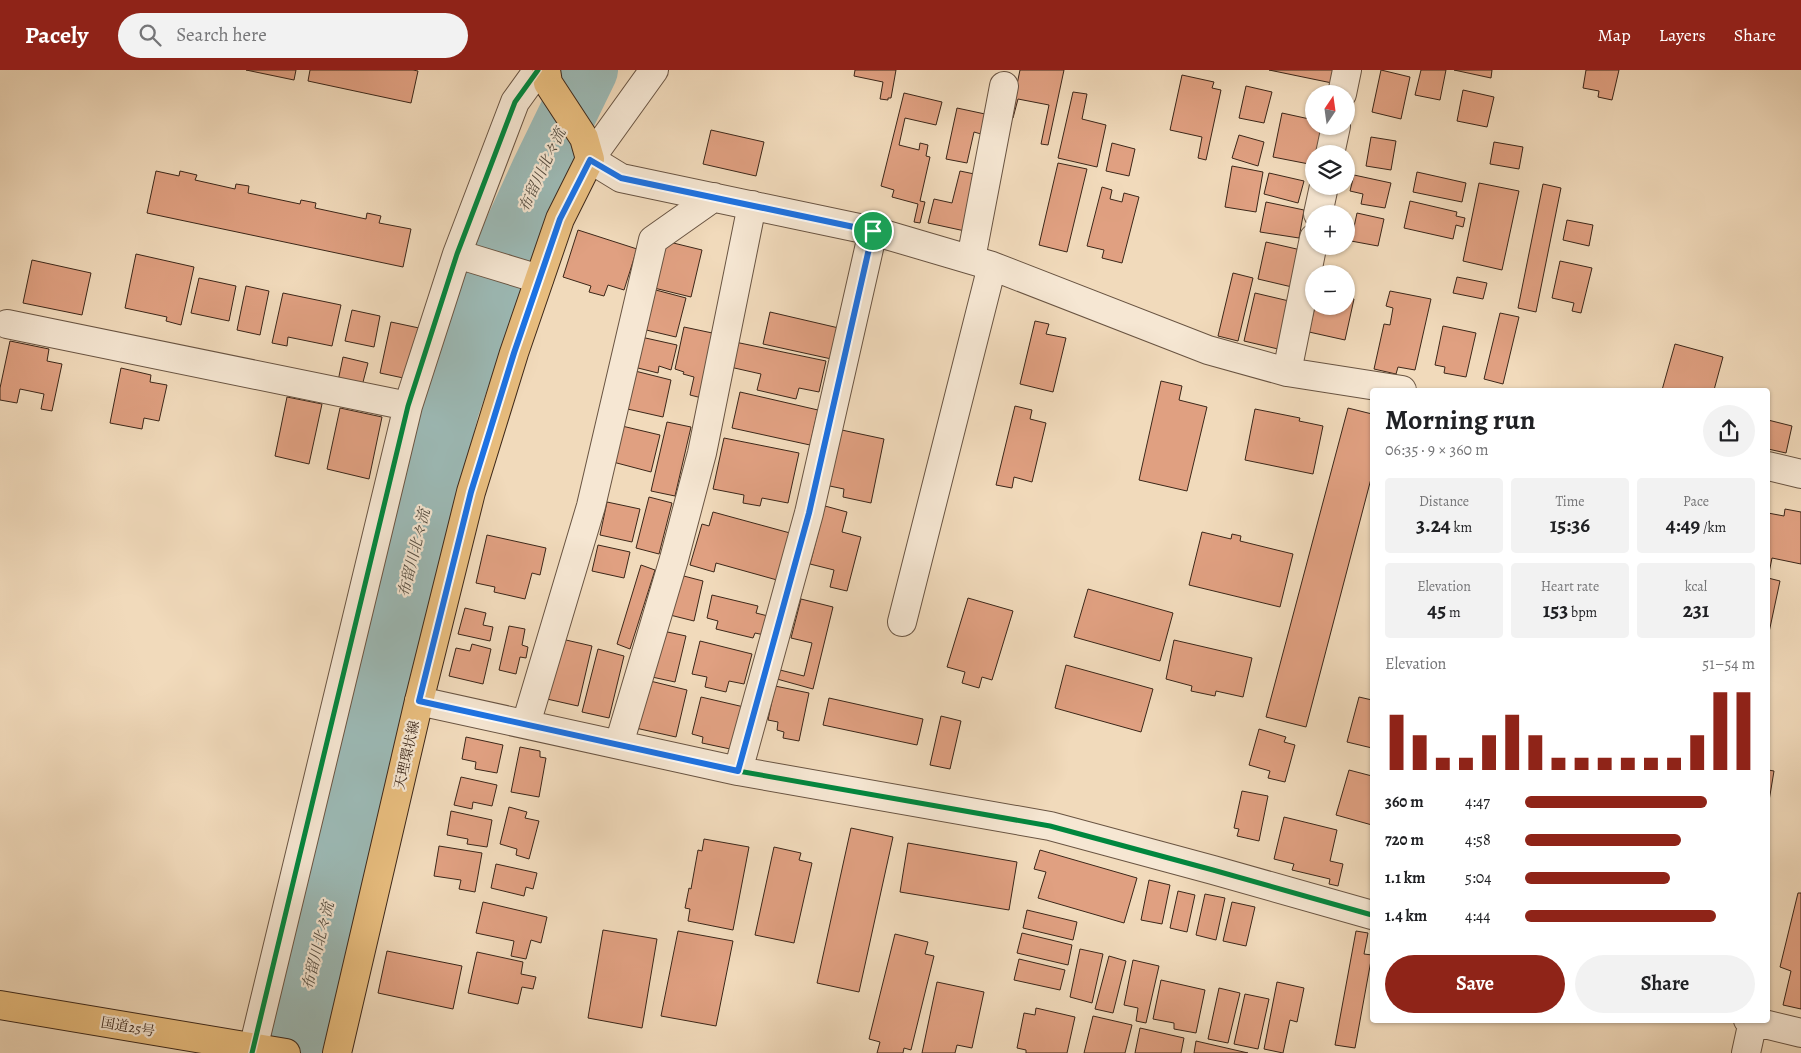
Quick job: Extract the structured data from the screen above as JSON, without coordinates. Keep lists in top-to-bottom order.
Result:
{
  "streets": {
    "main road": ["天理環状線", "国道25号"]
  },
  "water": ["布留川北々流"],
  "north": "top",
  "page": {
    "header": "Pacely",
    "search": "Search here",
    "nav": ["Map", "Layers", "Share"],
    "map_buttons": ["+", "−"],
    "heading": ["Morning run", "06:35 · 9 × 360 m"],
    "stats": [
      ["Distance", "3.24 km"],
      ["Time", "15:36"],
      ["Pace", "4:49 /km"],
      ["Elevation", "45 m"],
      ["Heart rate", "153 bpm"],
      ["kcal", "231"]
    ],
    "chart": ["Elevation", "51–54 m"],
    "list": [
      {
        "name": "360 m",
        "note": "4:47"
      },
      {
        "name": "720 m",
        "note": "4:58"
      },
      {
        "name": "1.1 km",
        "note": "5:04"
      },
      {
        "name": "1.4 km",
        "note": "4:44"
      }
    ],
    "buttons": ["Save", "Share"]
  }
}
